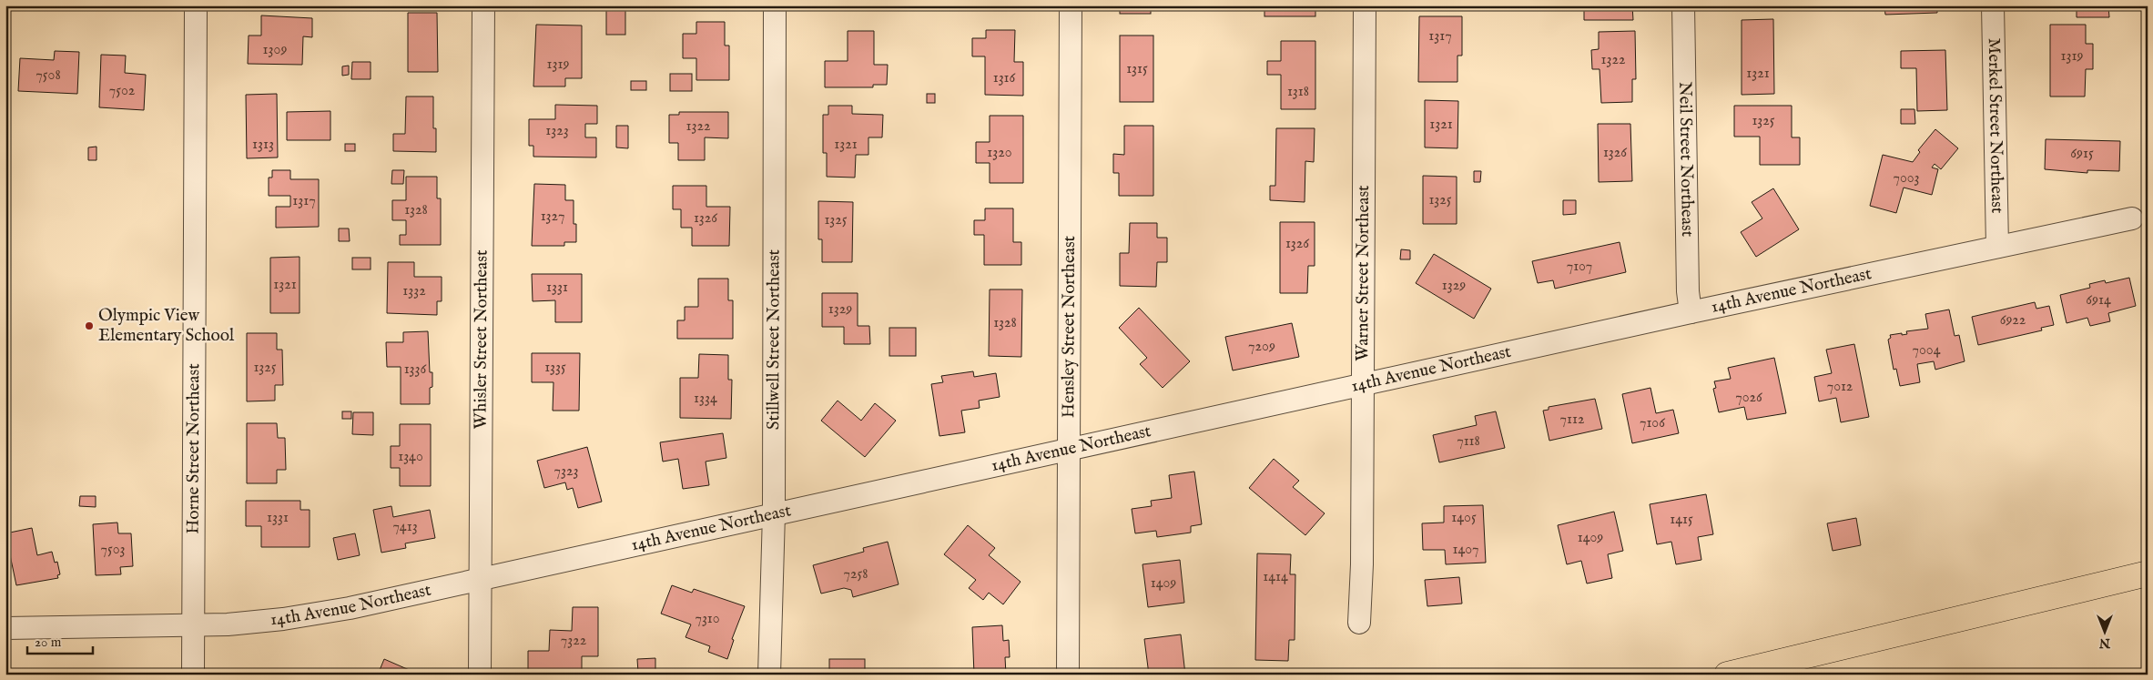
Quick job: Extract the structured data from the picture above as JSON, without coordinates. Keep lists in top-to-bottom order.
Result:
{
  "streets": {
    "street": [
      "Merkel Street Northeast",
      "Neil Street Northeast",
      "Warner Street Northeast",
      "14th Avenue Northeast",
      "Hensley Street Northeast",
      "Whisler Street Northeast",
      "Stillwell Street Northeast",
      "Horne Street Northeast"
    ]
  },
  "crossings": [
    ["Merkel Street Northeast", "14th Avenue Northeast"],
    ["Neil Street Northeast", "14th Avenue Northeast"],
    ["Warner Street Northeast", "14th Avenue Northeast"],
    ["14th Avenue Northeast", "Hensley Street Northeast"],
    ["14th Avenue Northeast", "Whisler Street Northeast"],
    ["14th Avenue Northeast", "Stillwell Street Northeast"],
    ["14th Avenue Northeast", "Horne Street Northeast"]
  ],
  "places": ["Olympic View Elementary School"],
  "house_numbers": [
    "1317",
    "1309",
    "1319",
    "1322",
    "1319",
    "1315",
    "1321",
    "7508",
    "1316",
    "7502",
    "1318",
    "1325",
    "1321",
    "1322",
    "1323",
    "1313",
    "1321",
    "1320",
    "1326",
    "6915",
    "7003",
    "1325",
    "1317",
    "1328",
    "1327",
    "1326",
    "1325",
    "1326",
    "7107",
    "1321",
    "1329",
    "1331",
    "1332",
    "6914",
    "1329",
    "6922",
    "1328",
    "7209",
    "7004",
    "1325",
    "1335",
    "1336",
    "7012",
    "7026",
    "1334",
    "7112",
    "7106",
    "7118",
    "1340",
    "7323",
    "1331",
    "1405",
    "1415",
    "7413",
    "1409",
    "7503",
    "1407",
    "7258",
    "1414",
    "1409",
    "7310",
    "7322"
  ],
  "scale_bar": "20 m",
  "north": "bottom"
}
